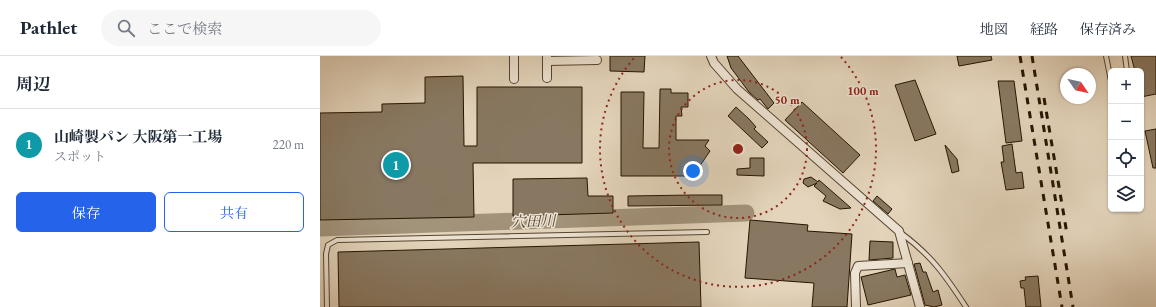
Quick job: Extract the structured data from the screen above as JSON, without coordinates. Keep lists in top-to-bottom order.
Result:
{
  "water": ["穴田川"],
  "north": "bottom right",
  "page": {
    "header": "Pathlet",
    "search": "ここで検索",
    "nav": ["地図", "経路", "保存済み"],
    "heading": "周辺",
    "map_buttons": ["+", "−"],
    "list": [
      {
        "mark": "1",
        "name": "山崎製パン 大阪第一工場",
        "note": "スポット",
        "value": "220 m"
      }
    ],
    "pins": "1",
    "buttons": ["保存", "共有"]
  },
  "rings": ["100 m", "50 m"]
}
